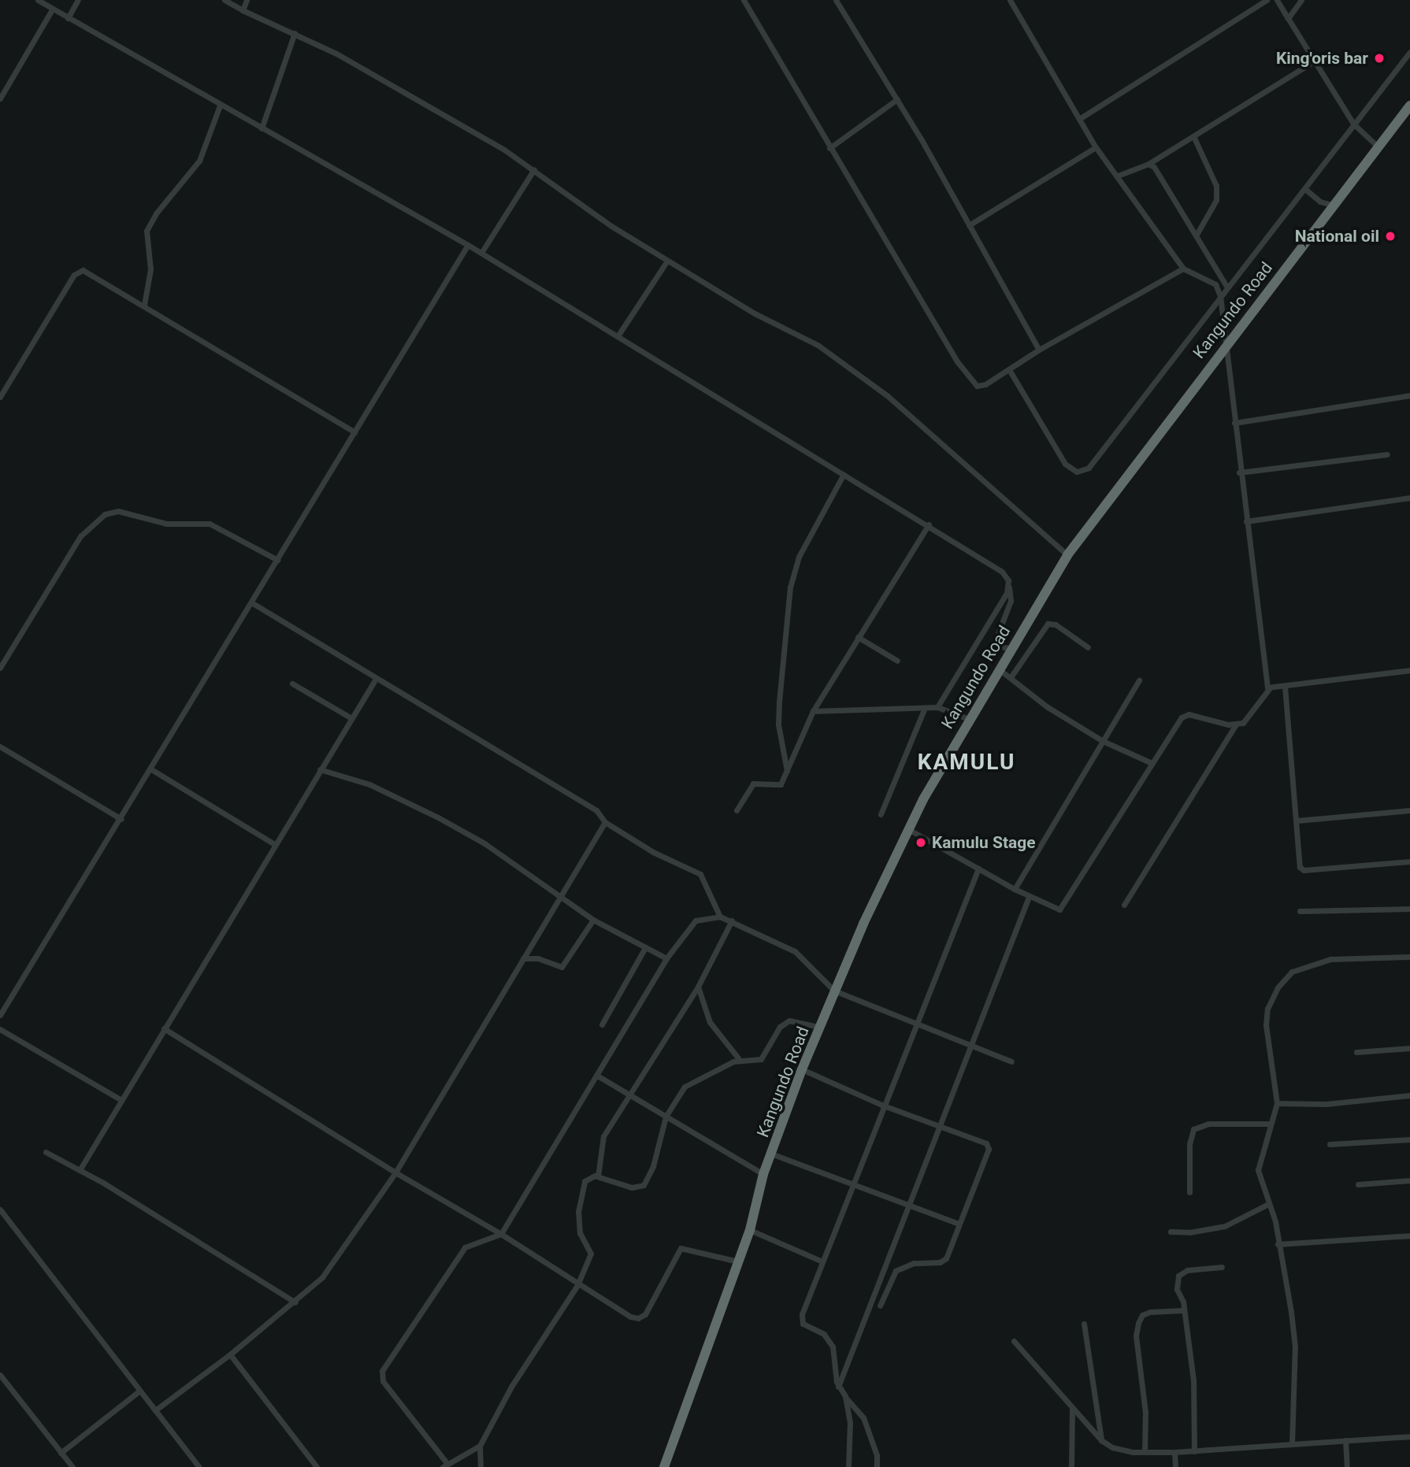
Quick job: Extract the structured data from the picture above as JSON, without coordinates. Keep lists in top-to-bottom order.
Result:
{
  "streets": {
    "highway": ["Kangundo Road"]
  },
  "districts": ["KAMULU"],
  "places": ["King'oris bar", "National oil", "Kamulu Stage"]
}
